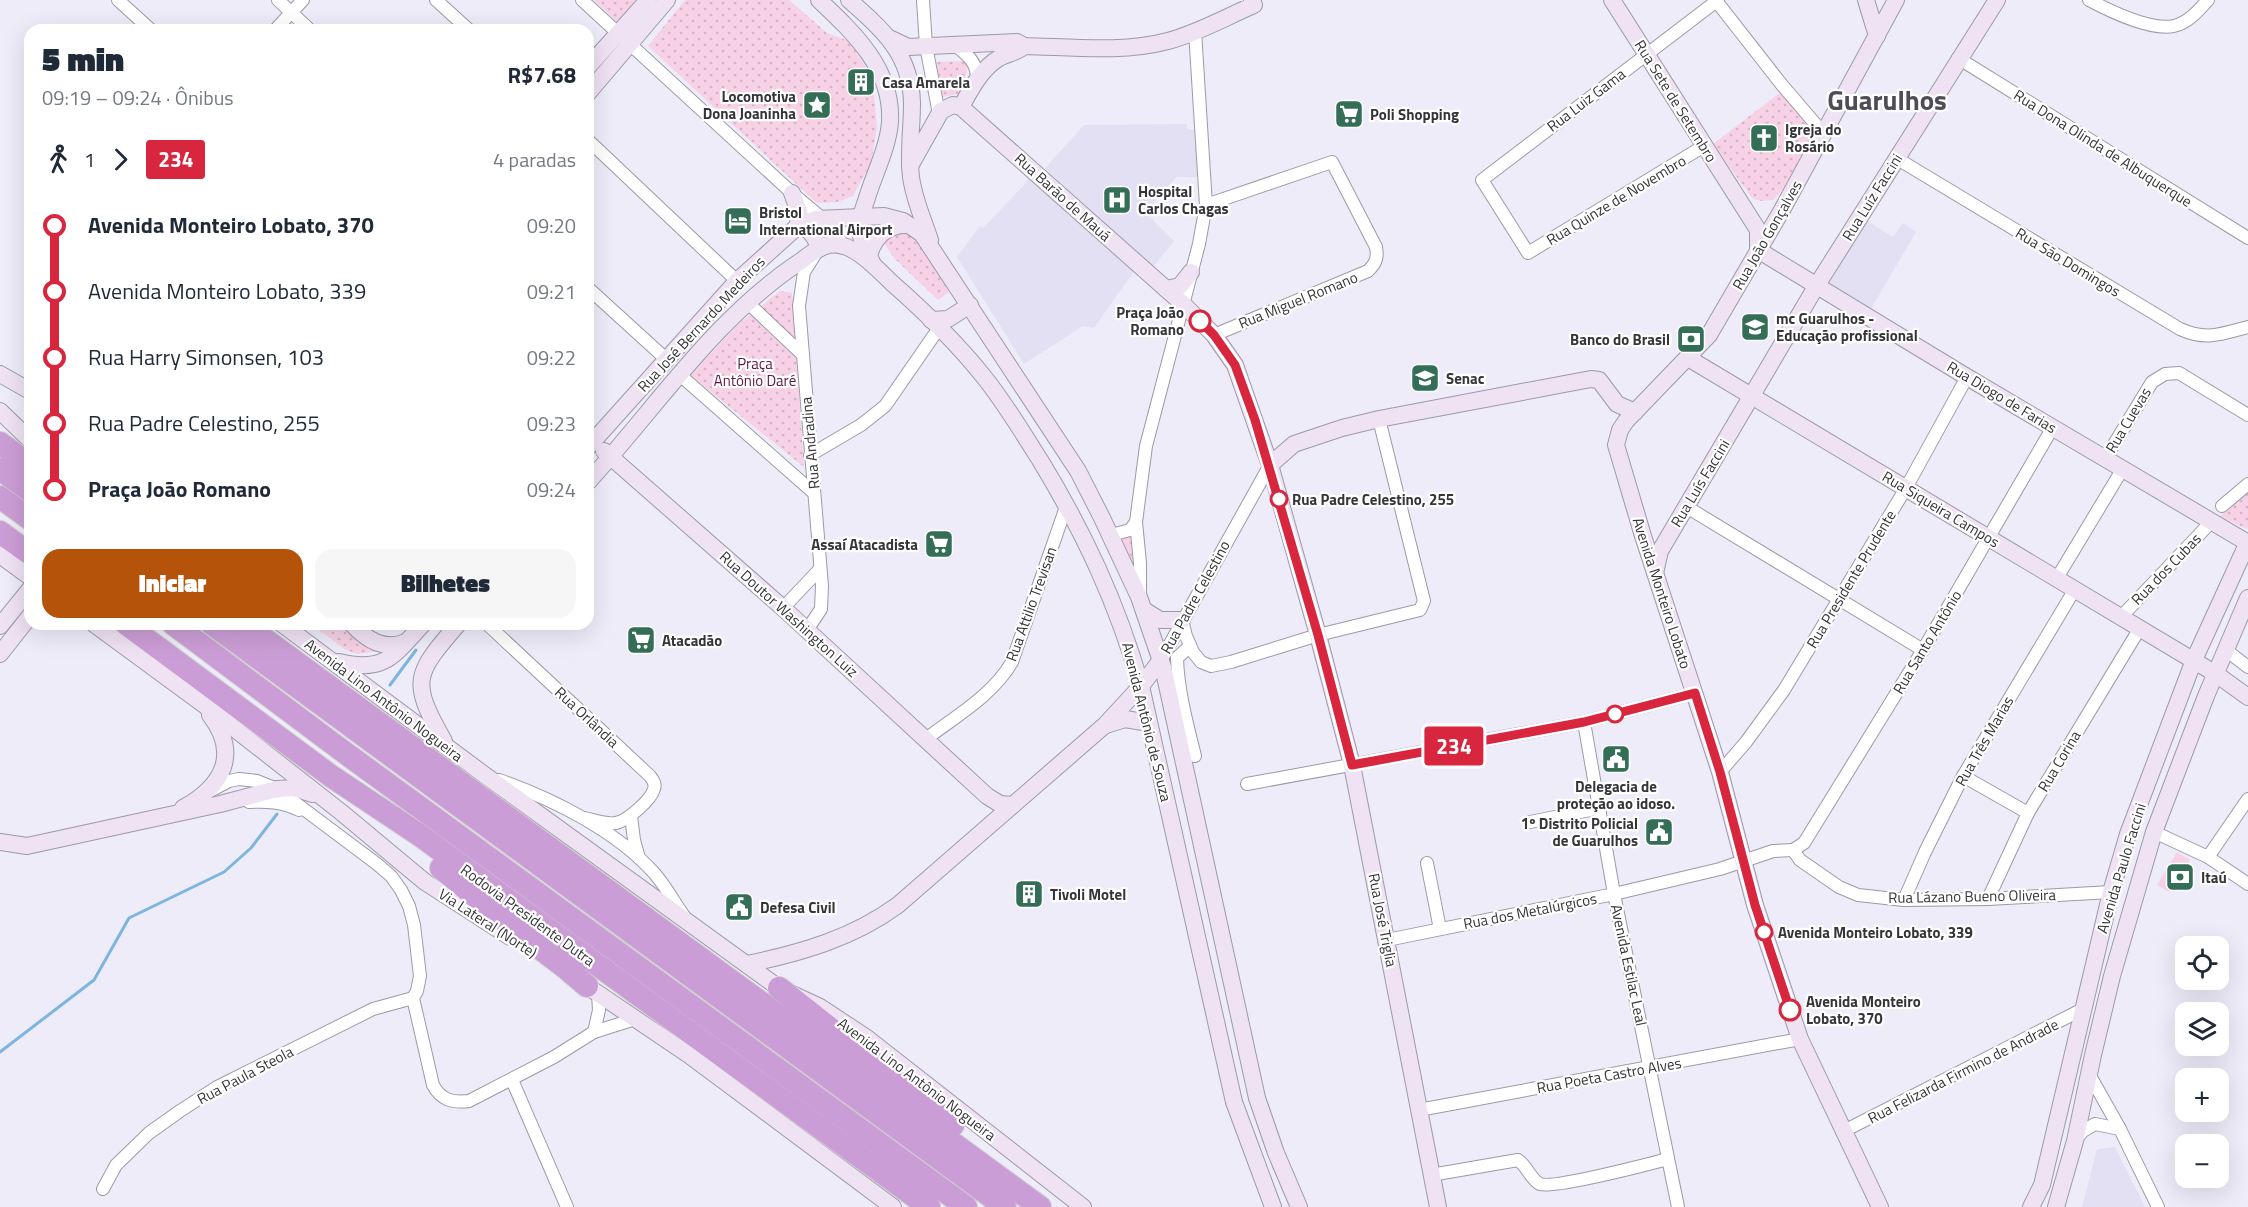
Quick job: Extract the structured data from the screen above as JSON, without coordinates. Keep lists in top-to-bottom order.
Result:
{
  "streets": {
    "highway": ["Rodovia Presidente Dutra"],
    "main road": [
      "Rua Sete de Setembro",
      "Rua Barão de Mauá",
      "Rua Luíz Faccini",
      "Rua João Gonçalves",
      "Rua José Bernardo Medeiros",
      "Rua Diogo de Farias",
      "Rua Luís Faccini",
      "Rua Siqueira Campos",
      "Avenida Monteiro Lobato",
      "Rua Padre Celestino",
      "Rua Doutor Washington Luiz",
      "Avenida Lino Antônio Nogueira",
      "Avenida Antônio de Souza",
      "Avenida Paulo Faccini",
      "Rua José Triglia",
      "Via Lateral (Norte)"
    ],
    "street": [
      "Rua Luiz Gama",
      "Rua Dona Olinda de Albuquerque",
      "Rua Quinze de Novembro",
      "Rua São Domingos",
      "Rua Miguel Romano",
      "Rua Cuevas",
      "Rua Andradina",
      "Rua dos Cubas",
      "Rua Presidente Prudente",
      "Rua Attilio Trevisan",
      "Rua Santo Antônio",
      "Rua Orlândia",
      "Rua Três Marias",
      "Rua Corina",
      "Rua Lázano Bueno Oliveira",
      "Rua dos Metalúrgicos",
      "Avenida Estilac Leal",
      "Rua Felizarda Firmino de Andrade",
      "Rua Paula Steola",
      "Rua Poeta Castro Alves"
    ]
  },
  "crossings": [
    ["Rua Luiz Gama", "Rua Sete de Setembro"],
    ["Rua Luiz Gama", "Rua Quinze de Novembro"],
    ["Rua Sete de Setembro", "Rua Quinze de Novembro"],
    ["Rua Sete de Setembro", "Rua João Gonçalves"],
    ["Rua Sete de Setembro", "Rua Diogo de Farias"],
    ["Rua Dona Olinda de Albuquerque", "Rua Luíz Faccini"],
    ["Rua Luíz Faccini", "Rua São Domingos"],
    ["Rua Luíz Faccini", "Rua Diogo de Farias"],
    ["Rua Luíz Faccini", "Rua Luís Faccini"],
    ["Rua Luíz Faccini", "Rua Siqueira Campos"],
    ["Rua João Gonçalves", "Rua Diogo de Farias"],
    ["Rua João Gonçalves", "Rua Siqueira Campos"],
    ["Rua João Gonçalves", "Avenida Monteiro Lobato"],
    ["Rua João Gonçalves", "Rua Padre Celestino"],
    ["Rua Miguel Romano", "Rua José Triglia"],
    ["Rua José Bernardo Medeiros", "Rua Andradina"],
    ["Rua José Bernardo Medeiros", "Rua Doutor Washington Luiz"],
    ["Rua José Bernardo Medeiros", "Avenida Antônio de Souza"],
    ["Rua Diogo de Farias", "Rua Cuevas"],
    ["Rua Diogo de Farias", "Rua dos Cubas"],
    ["Rua Diogo de Farias", "Rua Presidente Prudente"],
    ["Rua Diogo de Farias", "Rua Santo Antônio"],
    ["Rua Diogo de Farias", "Avenida Paulo Faccini"],
    ["Rua Andradina", "Rua Doutor Washington Luiz"],
    ["Rua Luís Faccini", "Rua Siqueira Campos"],
    ["Rua Luís Faccini", "Avenida Monteiro Lobato"],
    ["Rua Siqueira Campos", "Rua dos Cubas"],
    ["Rua Siqueira Campos", "Rua Presidente Prudente"],
    ["Rua Siqueira Campos", "Rua Santo Antônio"],
    ["Rua Siqueira Campos", "Rua Três Marias"],
    ["Rua Siqueira Campos", "Rua Corina"],
    ["Rua Siqueira Campos", "Avenida Paulo Faccini"],
    ["Rua Presidente Prudente", "Avenida Monteiro Lobato"],
    ["Avenida Monteiro Lobato", "Rua dos Metalúrgicos"],
    ["Avenida Monteiro Lobato", "Rua Felizarda Firmino de Andrade"],
    ["Avenida Monteiro Lobato", "Rua Poeta Castro Alves"],
    ["Rua Padre Celestino", "Rua Doutor Washington Luiz"],
    ["Rua Padre Celestino", "Avenida Lino Antônio Nogueira"],
    ["Rua Padre Celestino", "Avenida Antônio de Souza"],
    ["Rua Padre Celestino", "Rua José Triglia"],
    ["Rua Attilio Trevisan", "Rua Doutor Washington Luiz"],
    ["Rua Attilio Trevisan", "Avenida Antônio de Souza"],
    ["Rua Santo Antônio", "Rua Lázano Bueno Oliveira"],
    ["Rua Três Marias", "Rua Lázano Bueno Oliveira"],
    ["Rua Corina", "Rua Lázano Bueno Oliveira"],
    ["Avenida Paulo Faccini", "Rua Lázano Bueno Oliveira"],
    ["Avenida Paulo Faccini", "Rua Felizarda Firmino de Andrade"],
    ["Rua dos Metalúrgicos", "Rua José Triglia"],
    ["Rua dos Metalúrgicos", "Avenida Estilac Leal"],
    ["Rua José Triglia", "Rua Poeta Castro Alves"],
    ["Avenida Estilac Leal", "Rua Poeta Castro Alves"]
  ],
  "districts": ["Guarulhos"],
  "parks": ["Praça Antônio Daré"],
  "places": {
    "building": ["Casa Amarela", "Tivoli Motel"],
    "place": ["Locomotiva Dona Joaninha"],
    "supermarket": ["Poli Shopping", "Assaí Atacadista", "Atacadão"],
    "church": ["Igreja do Rosário"],
    "hospital": ["Hospital Carlos Chagas"],
    "hotel": ["Bristol International Airport"],
    "other": [
      "Praça João Romano",
      "Rua Padre Celestino, 255",
      "Avenida Monteiro Lobato, 339",
      "Avenida Monteiro Lobato, 370"
    ],
    "school or university": ["mc Guarulhos - Educação profissional", "Senac"],
    "bank": ["Banco do Brasil", "Itaú"],
    "public building": ["Delegacia de proteção ao idoso.", "1º Distrito Policial de Guarulhos", "Defesa Civil"]
  },
  "lines": ["bus line 234"],
  "page": {
    "on_map": "234",
    "heading": ["5 min", "09:19 – 09:24 · Ônibus", "R$7.68"],
    "legs": ["1", "234", "4 paradas"],
    "list": [
      {
        "name": "Avenida Monteiro Lobato, 370",
        "value": "09:20"
      },
      {
        "name": "Avenida Monteiro Lobato, 339",
        "value": "09:21"
      },
      {
        "name": "Rua Harry Simonsen, 103",
        "value": "09:22"
      },
      {
        "name": "Rua Padre Celestino, 255",
        "value": "09:23"
      },
      {
        "name": "Praça João Romano",
        "value": "09:24"
      }
    ],
    "buttons": ["Iniciar", "Bilhetes"],
    "map_buttons": ["+", "−"]
  }
}
